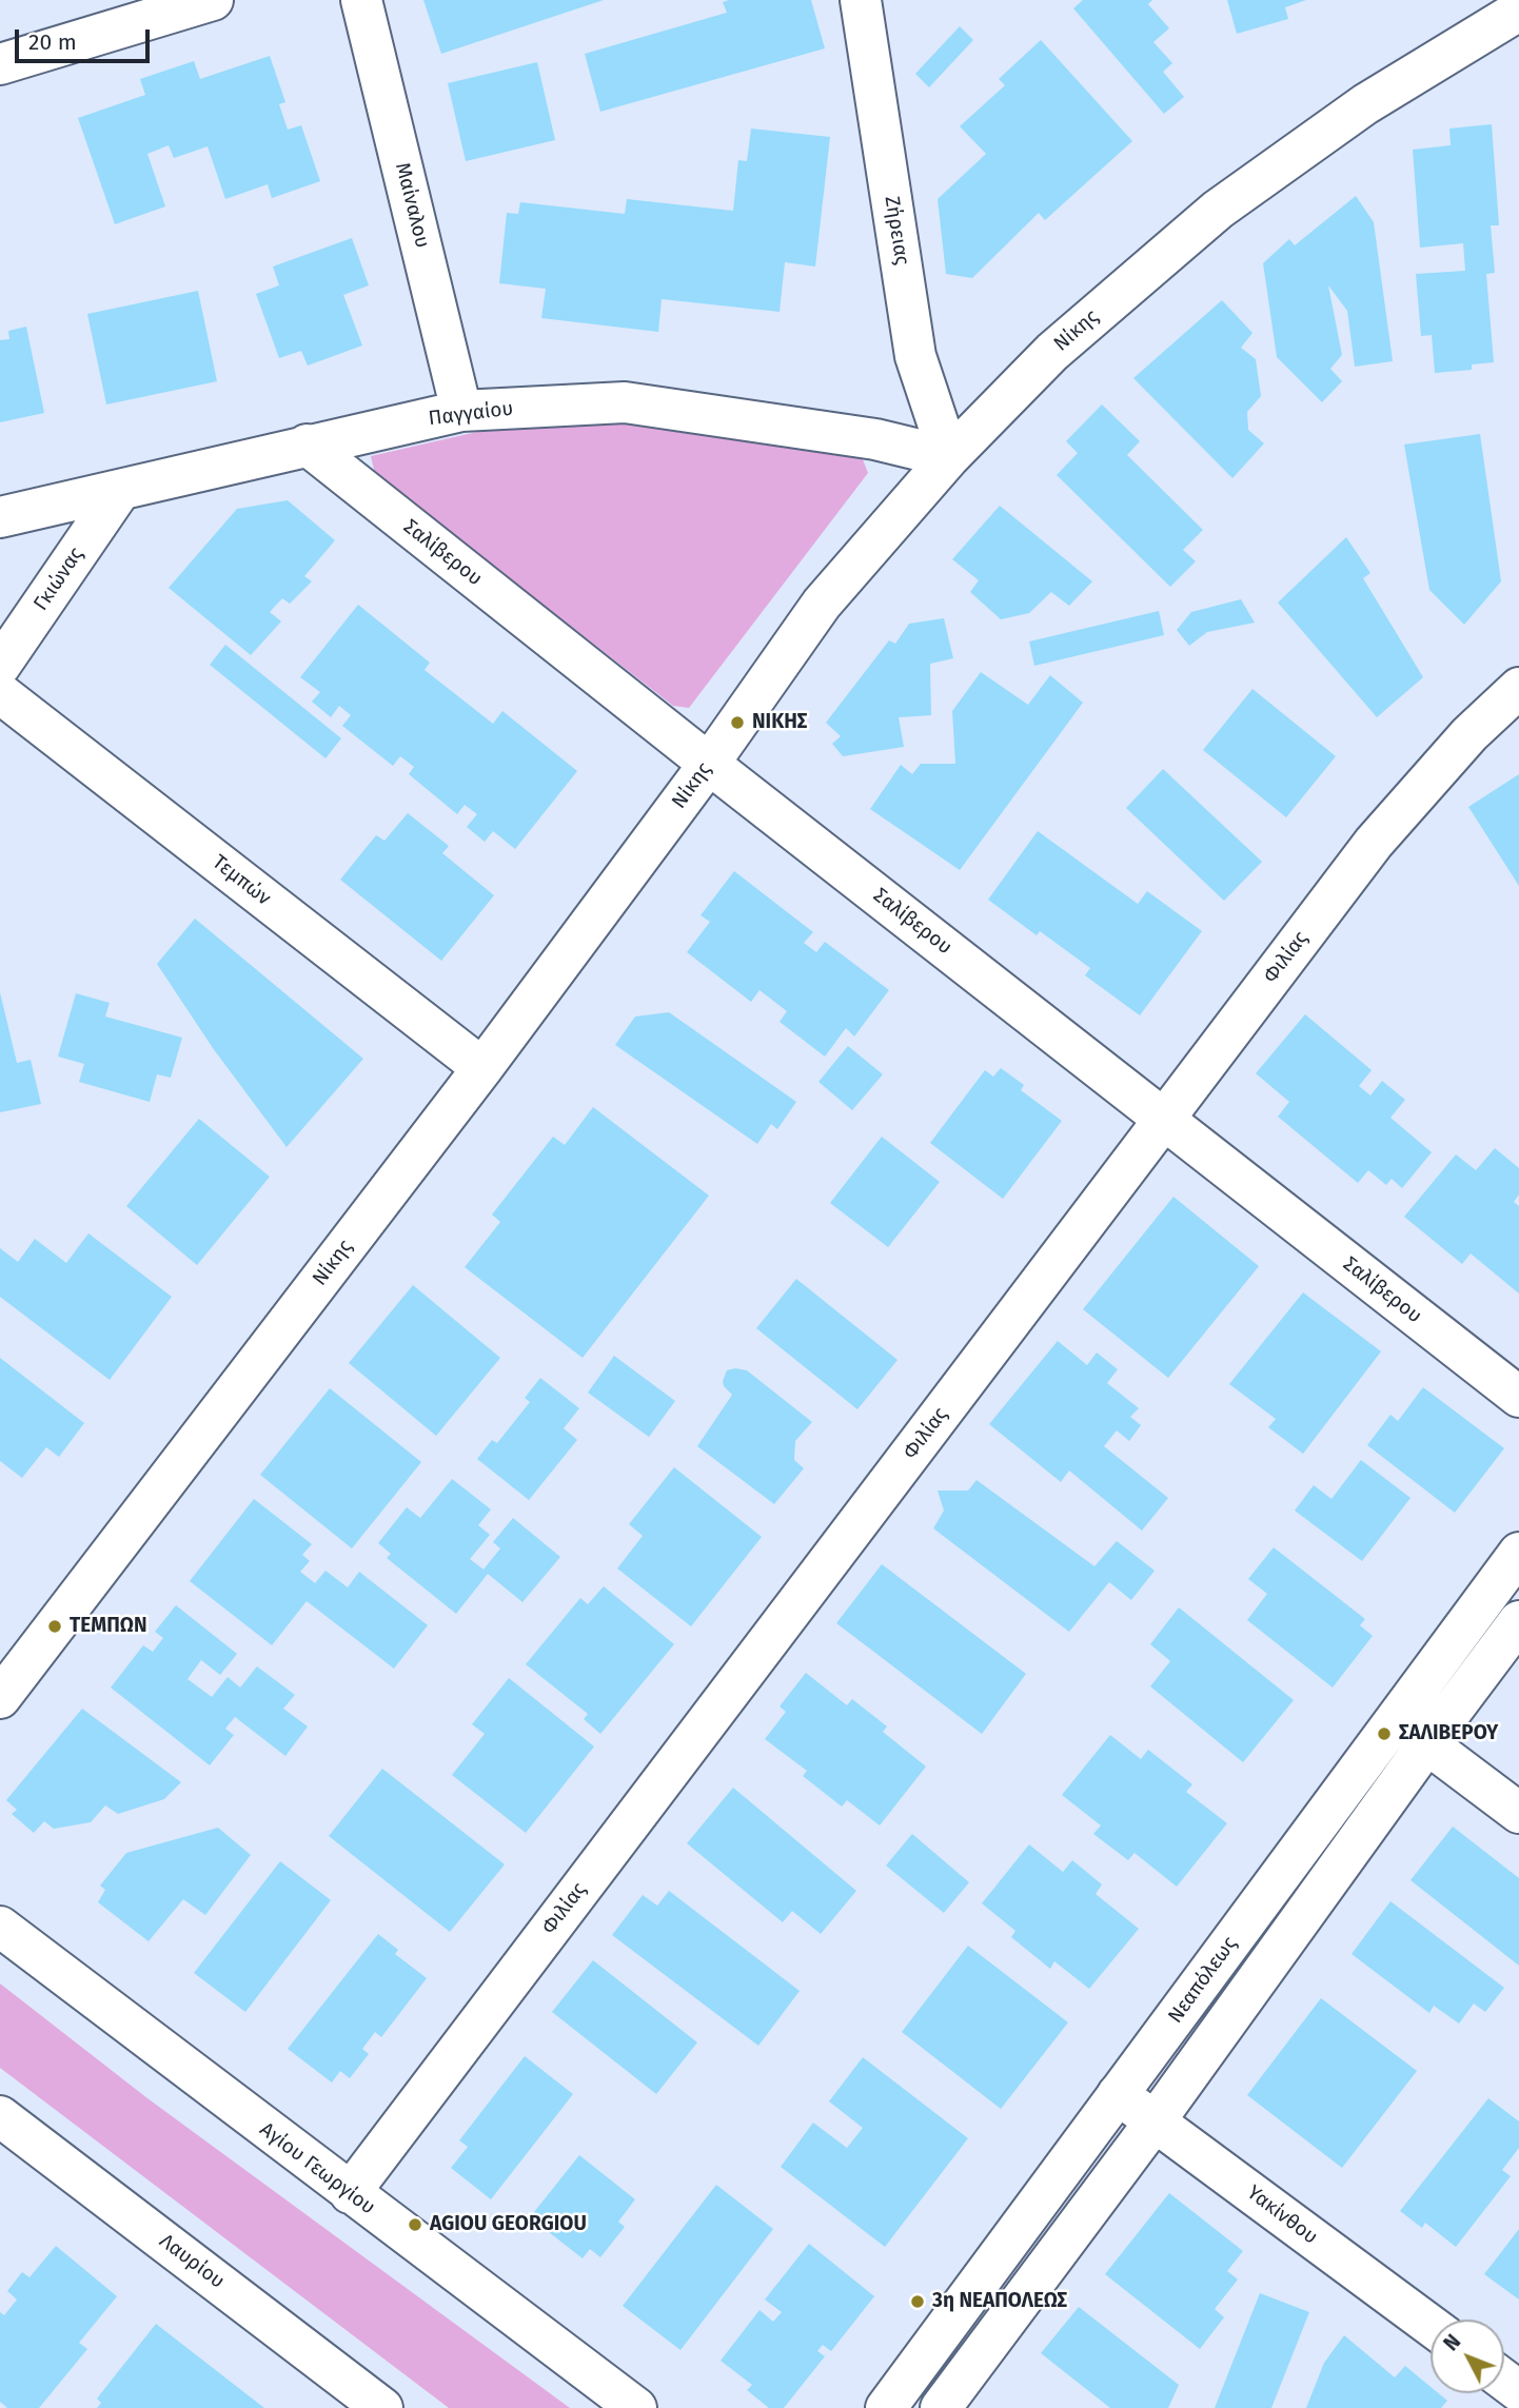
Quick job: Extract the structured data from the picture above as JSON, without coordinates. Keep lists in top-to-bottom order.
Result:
{
  "streets": {
    "street": [
      "Μαίναλου",
      "Ζήρειας",
      "Νίκης",
      "Παγγαίου",
      "Σαλίβερου",
      "Γκιώνας",
      "Τεμπών",
      "Φιλίας",
      "Νεαπόλεως",
      "Αγίου Γεωργίου",
      "Υακίνθου",
      "Λαυρίου"
    ]
  },
  "crossings": [
    ["Μαίναλου", "Παγγαίου"],
    ["Ζήρειας", "Νίκης"],
    ["Ζήρειας", "Παγγαίου"],
    ["Νίκης", "Παγγαίου"],
    ["Νίκης", "Σαλίβερου"],
    ["Νίκης", "Τεμπών"],
    ["Παγγαίου", "Σαλίβερου"],
    ["Παγγαίου", "Γκιώνας"],
    ["Σαλίβερου", "Φιλίας"],
    ["Φιλίας", "Αγίου Γεωργίου"],
    ["Νεαπόλεως", "Υακίνθου"]
  ],
  "places": [
    "ΝΙΚΗΣ",
    "ΤΕΜΠΩΝ",
    "ΣΑΛΙΒΕΡΟΥ",
    "AGIOU GEORGIOU",
    "3η ΝΕΑΠΟΛΕΩΣ"
  ],
  "scale_bar": "20 m",
  "north": "top left"
}
